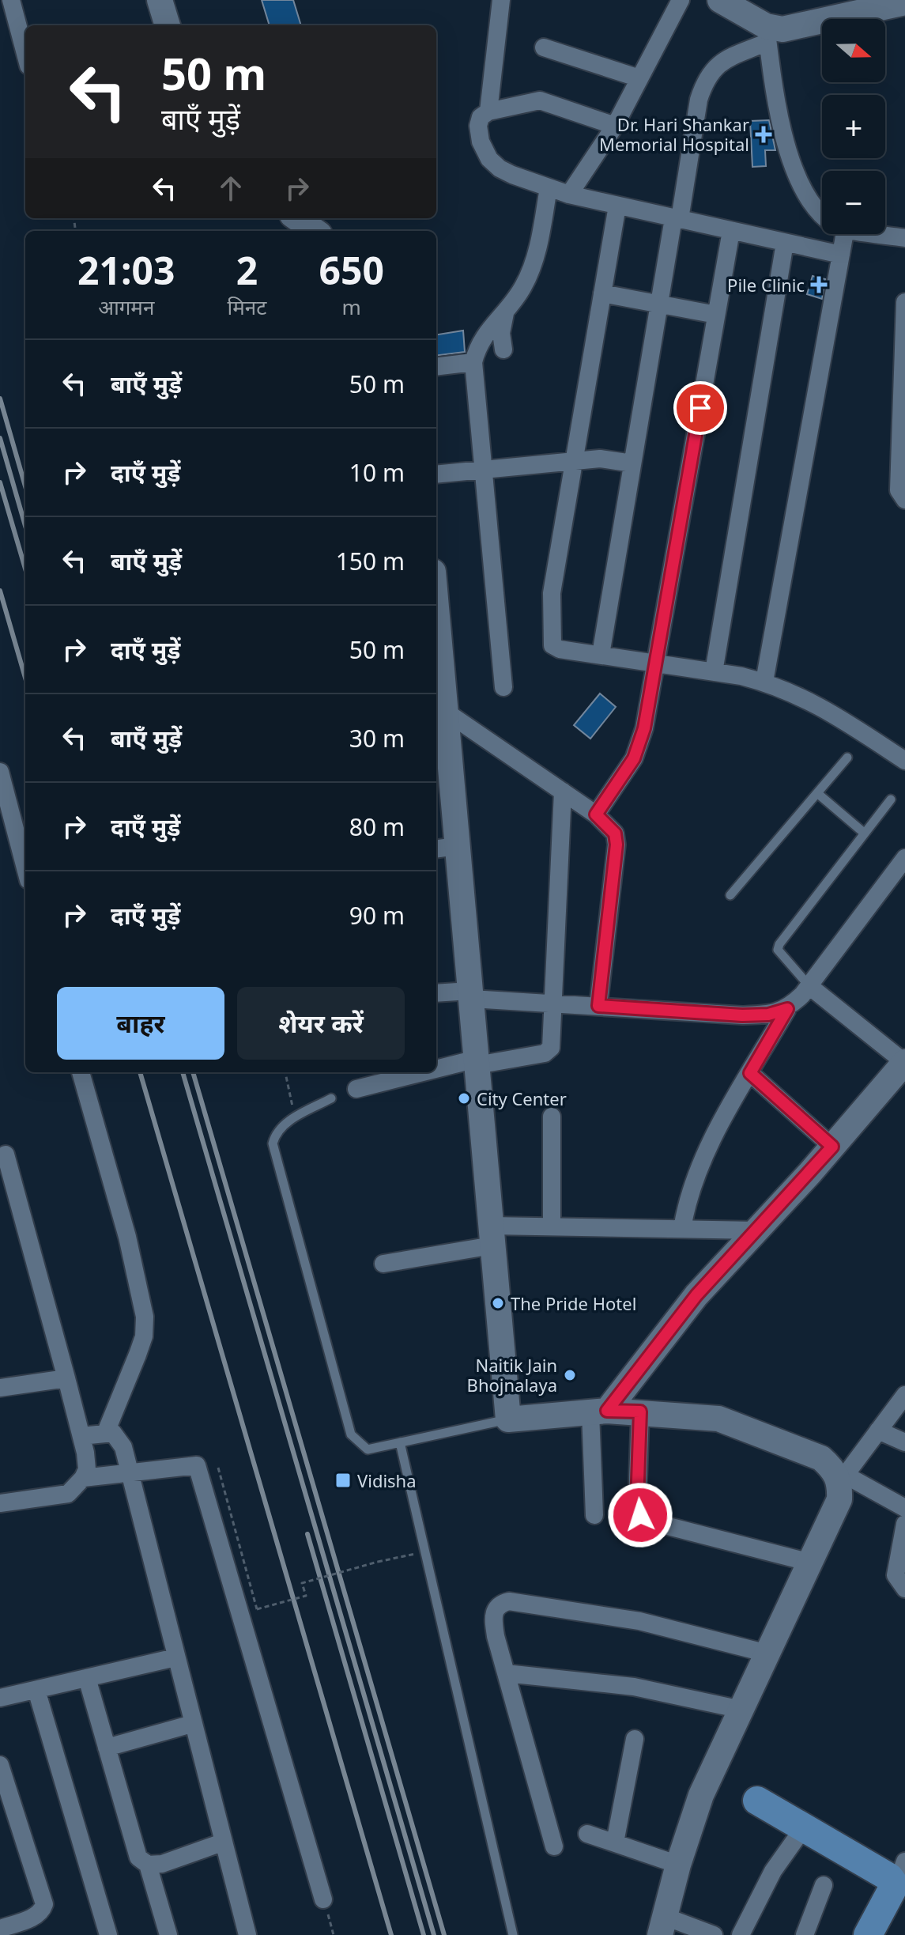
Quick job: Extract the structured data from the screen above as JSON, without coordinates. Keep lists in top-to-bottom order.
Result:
{
  "places": {
    "health": ["Dr. Hari Shankar Memorial Hospital", "Pile Clinic"],
    "other": ["City Center", "The Pride Hotel", "Naitik Jain Bhojnalaya"],
    "transit": ["Vidisha"]
  },
  "north": "right",
  "page": {
    "map_buttons": ["+", "−"],
    "turn": ["50 m", "बाएँ मुड़ें"],
    "eta": [
      "21:03",
      "आगमन",
      "2",
      "मिनट",
      "650",
      "m"
    ],
    "list": [
      {
        "name": "बाएँ मुड़ें",
        "value": "50 m"
      },
      {
        "name": "दाएँ मुड़ें",
        "value": "10 m"
      },
      {
        "name": "बाएँ मुड़ें",
        "value": "150 m"
      },
      {
        "name": "दाएँ मुड़ें",
        "value": "50 m"
      },
      {
        "name": "बाएँ मुड़ें",
        "value": "30 m"
      },
      {
        "name": "दाएँ मुड़ें",
        "value": "80 m"
      },
      {
        "name": "दाएँ मुड़ें",
        "value": "90 m"
      }
    ],
    "buttons": ["बाहर", "शेयर करें"]
  }
}
